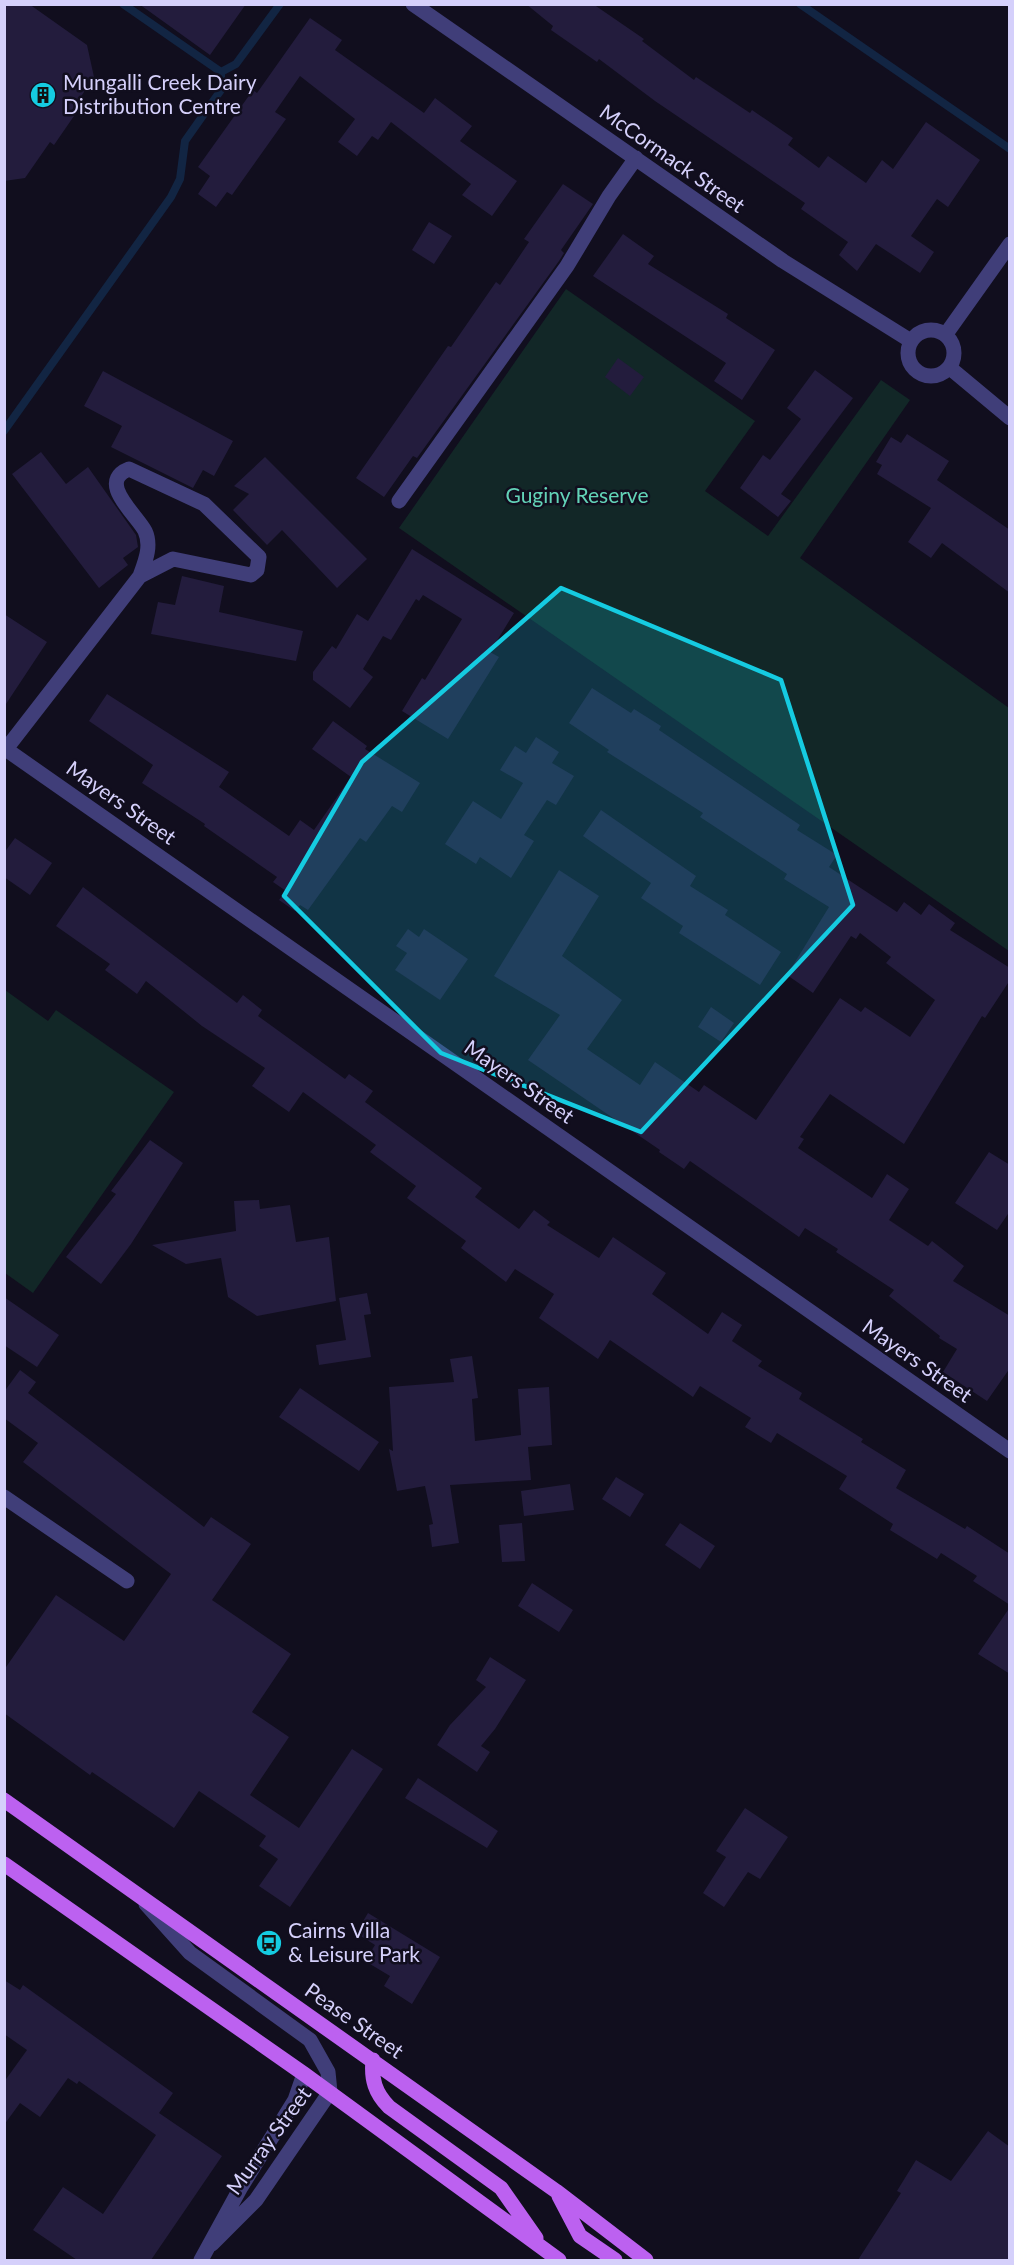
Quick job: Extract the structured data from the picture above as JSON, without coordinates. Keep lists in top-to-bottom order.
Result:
{
  "streets": {
    "main road": ["Pease Street"],
    "street": ["McCormack Street", "Mayers Street", "Murray Street"]
  },
  "crossings": [
    ["Pease Street", "Murray Street"]
  ],
  "parks": ["Guginy Reserve"],
  "places": {
    "building": ["Mungalli Creek Dairy Distribution Centre"],
    "bus stop": ["Cairns Villa & Leisure Park"]
  }
}
